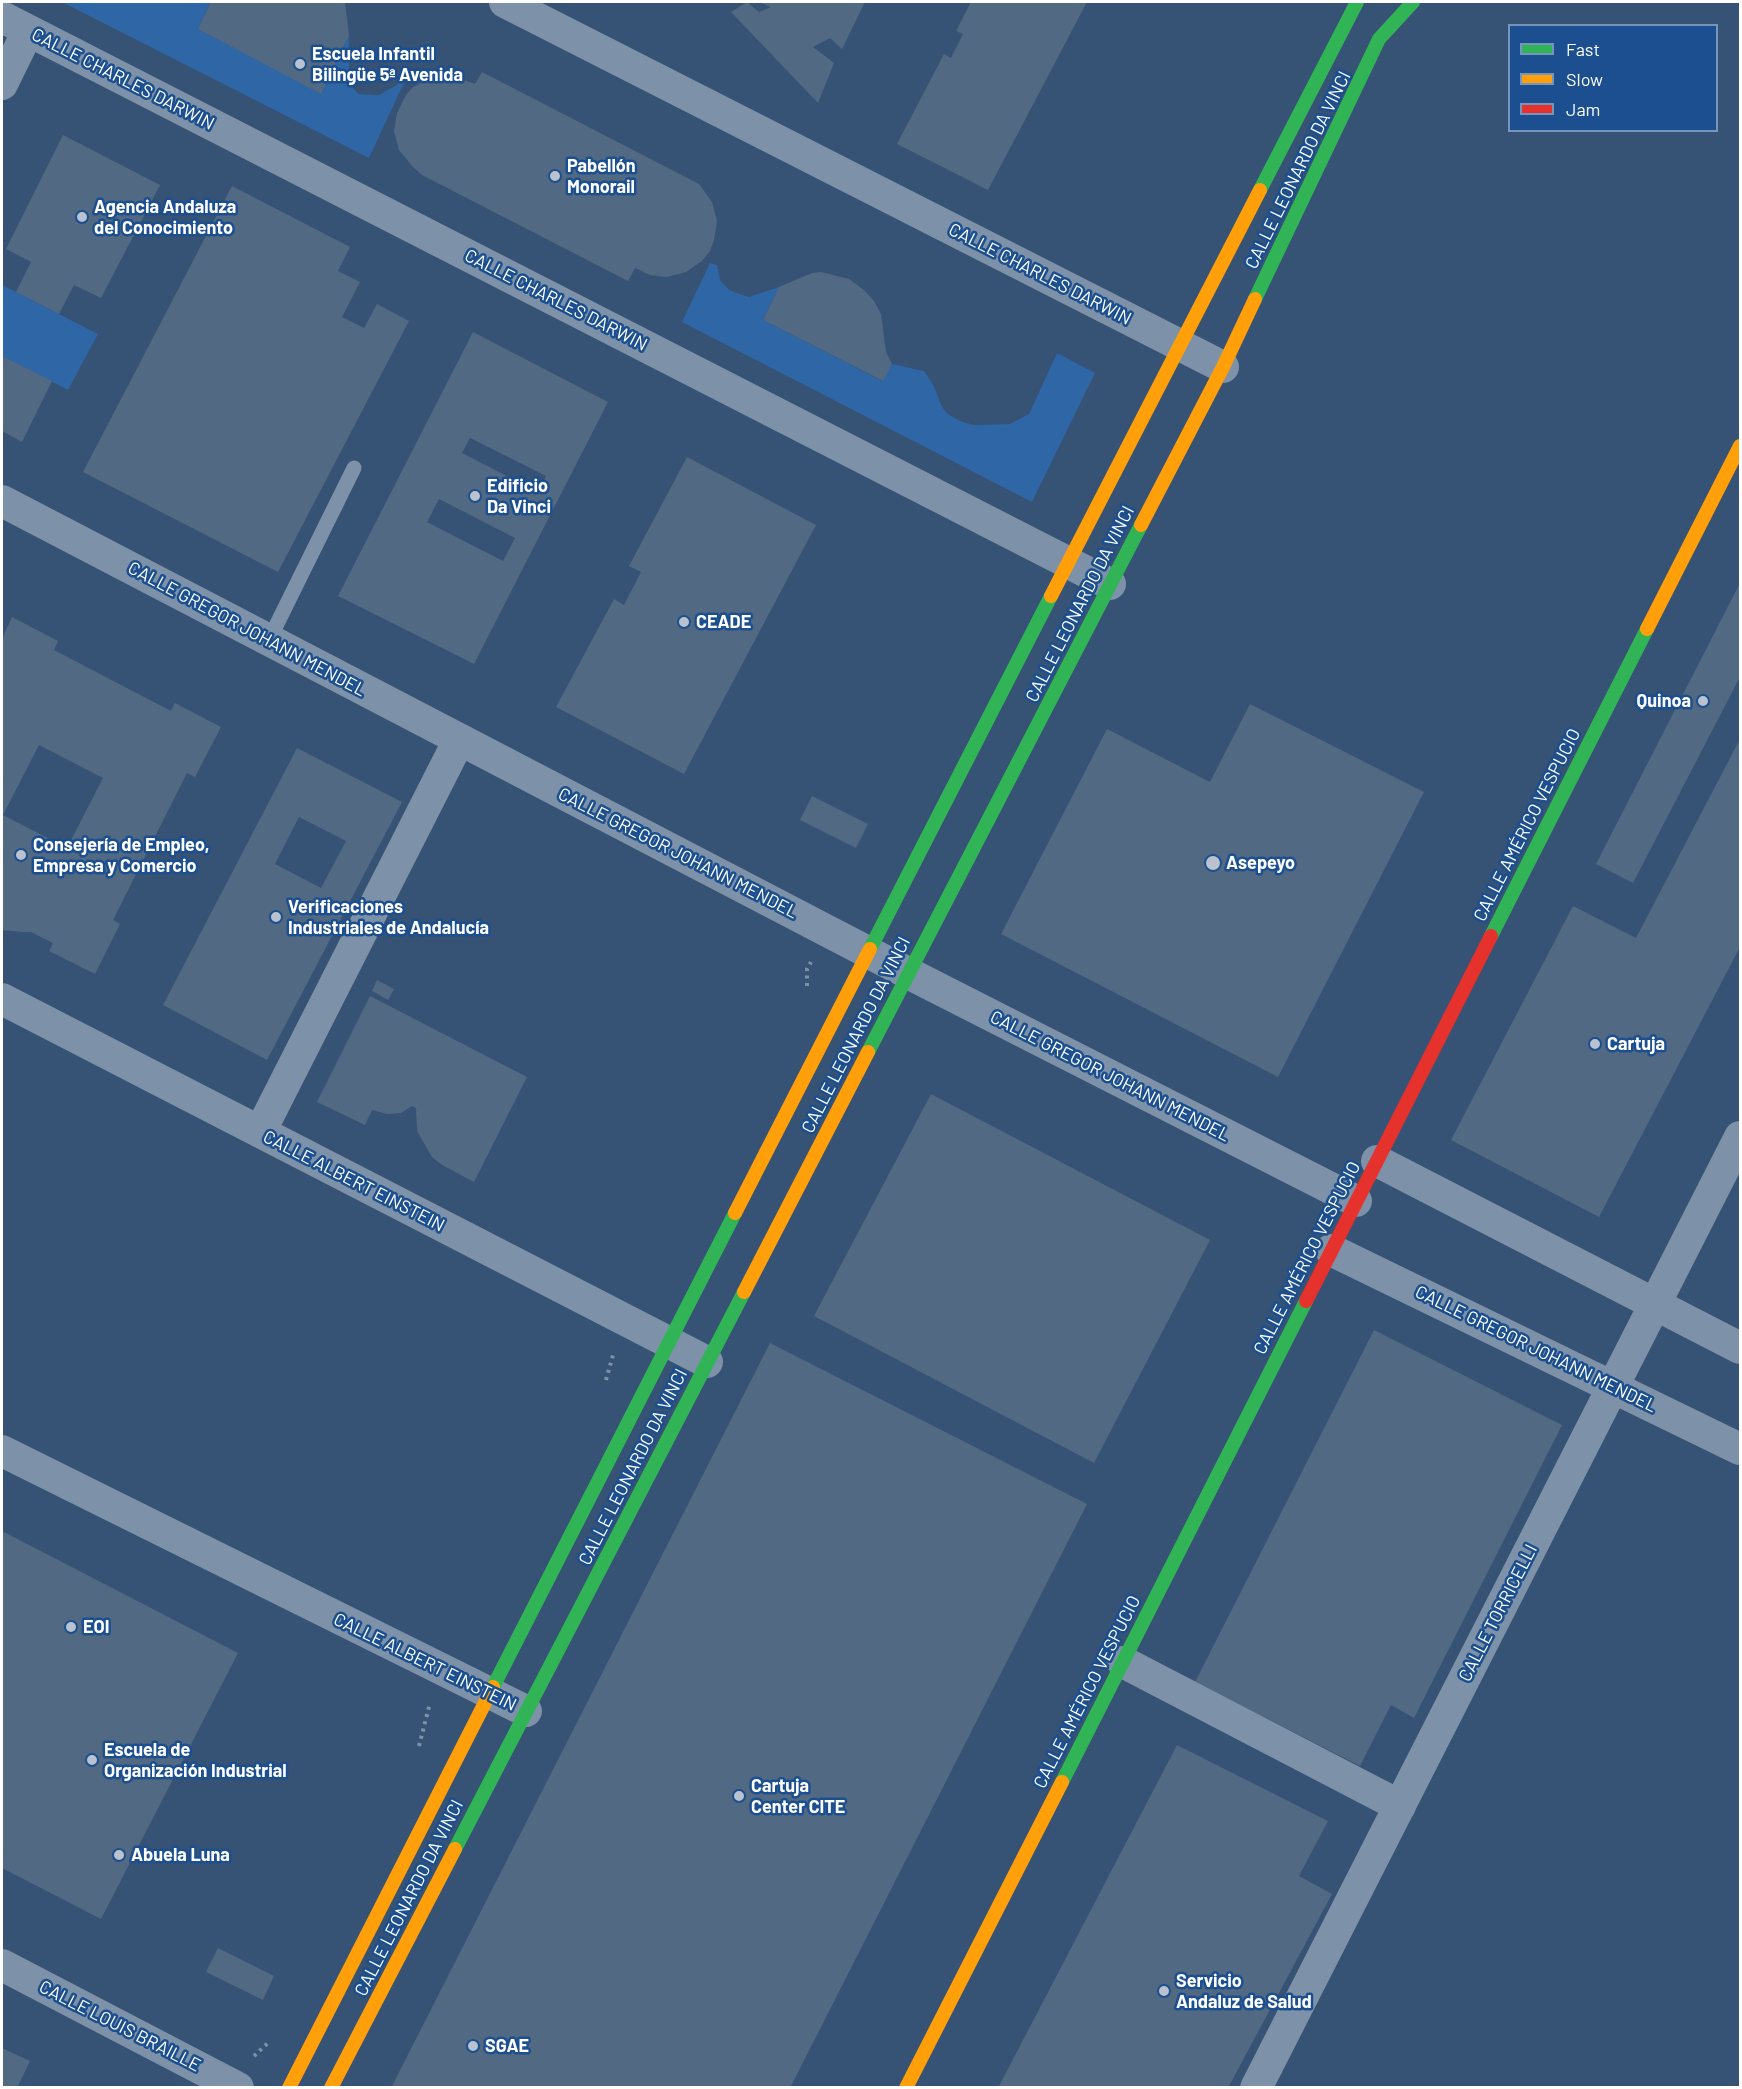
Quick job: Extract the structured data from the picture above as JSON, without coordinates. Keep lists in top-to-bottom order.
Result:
{
  "streets": {
    "street": [
      "CALLE CHARLES DARWIN",
      "CALLE LEONARDO DA VINCI",
      "CALLE GREGOR JOHANN MENDEL",
      "CALLE AMÉRICO VESPUCIO",
      "CALLE ALBERT EINSTEIN",
      "CALLE TORRICELLI",
      "CALLE LOUIS BRAILLE"
    ]
  },
  "crossings": [
    ["CALLE CHARLES DARWIN", "CALLE LEONARDO DA VINCI"],
    ["CALLE LEONARDO DA VINCI", "CALLE GREGOR JOHANN MENDEL"],
    ["CALLE LEONARDO DA VINCI", "CALLE ALBERT EINSTEIN"],
    ["CALLE GREGOR JOHANN MENDEL", "CALLE AMÉRICO VESPUCIO"],
    ["CALLE GREGOR JOHANN MENDEL", "CALLE TORRICELLI"]
  ],
  "places": [
    "Escuela Infantil Bilingüe 5ª Avenida",
    "Pabellón Monorail",
    "Agencia Andaluza del Conocimiento",
    "Edificio Da Vinci",
    "CEADE",
    "Quinoa",
    "Consejería de Empleo, Empresa y Comercio",
    "Asepeyo",
    "Verificaciones Industriales de Andalucía",
    "Cartuja",
    "EOI",
    "Escuela de Organización Industrial",
    "Cartuja Center CITE",
    "Abuela Luna",
    "Servicio Andaluz de Salud",
    "SGAE"
  ],
  "legend": ["Fast", "Slow", "Jam"]
}
